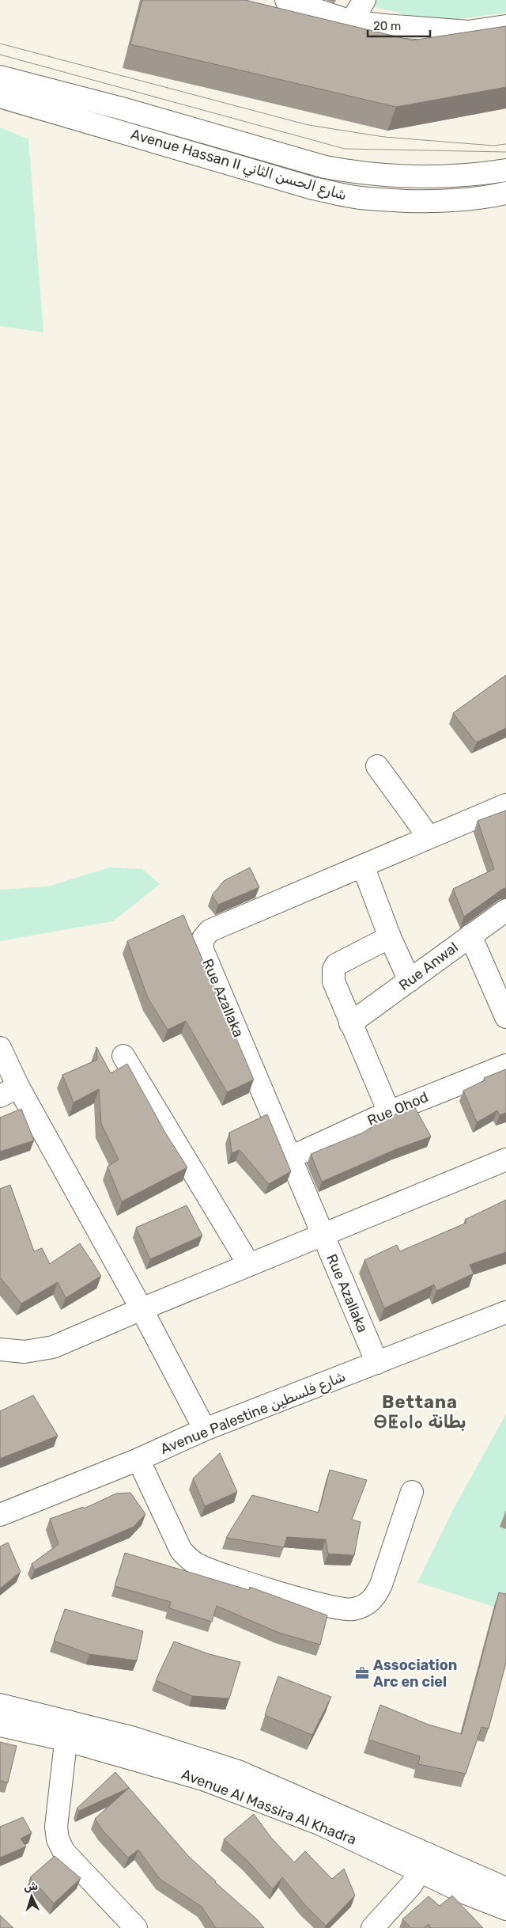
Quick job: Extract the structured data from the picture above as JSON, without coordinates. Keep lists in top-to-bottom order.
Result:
{
  "streets": {
    "main road": [
      "Avenue Hassan II شارع الحسن الثاني",
      "Rue Anwal",
      "Rue Azallaka",
      "Rue Ohod",
      "Avenue Palestine شارع فلسطين",
      "Avenue Al Massira Al Khadra"
    ]
  },
  "crossings": [
    ["Rue Azallaka", "Rue Ohod"],
    ["Rue Azallaka", "Avenue Palestine شارع فلسطين"]
  ],
  "districts": ["Bettana ⴱⵟⴰⵏⴰ بطانة"],
  "places": {
    "office": ["Association Arc en ciel"]
  },
  "scale_bar": "20 m",
  "north": "top"
}
